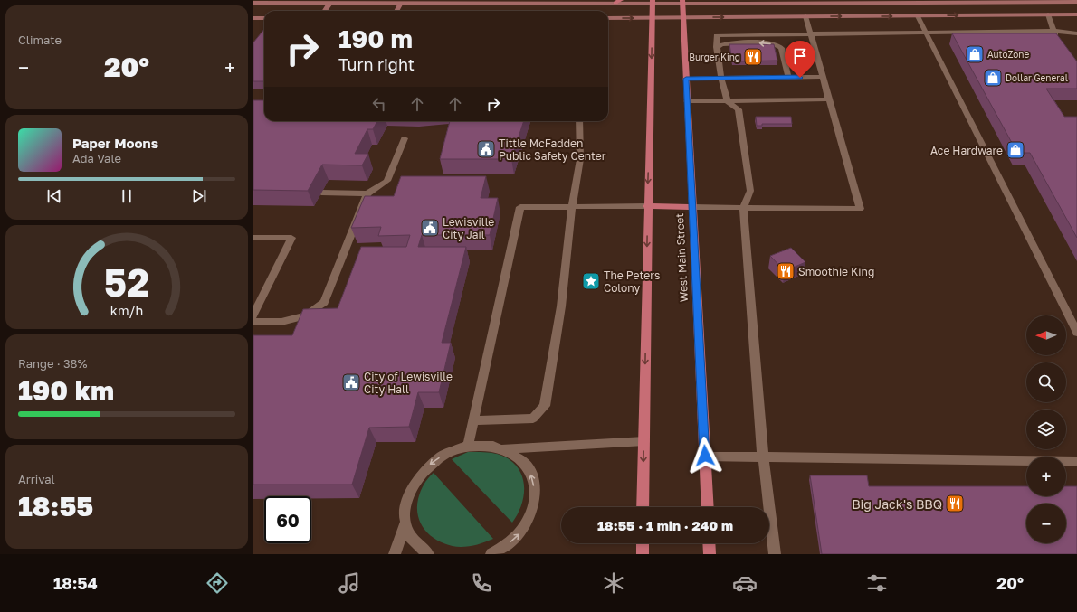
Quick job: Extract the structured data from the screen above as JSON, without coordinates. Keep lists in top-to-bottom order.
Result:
{
  "streets": {
    "main road": ["West Main Street"]
  },
  "places": {
    "shop": ["AutoZone", "Dollar General", "Ace Hardware"],
    "restaurant": ["Burger King", "Smoothie King", "Big Jack's BBQ"],
    "public building": ["Tittle McFadden Public Safety Center", "Lewisville City Jail", "City of Lewisville City Hall"],
    "place": ["The Peters Colony"]
  },
  "north": "left",
  "page": {
    "tile": [
      "Climate",
      ["Range · 38%", "190 km"],
      ["Arrival", "18:55"]
    ],
    "turn": ["190 m", "Turn right"],
    "heat": ["−", "20°", "+"],
    "song": ["Paper Moons", "Ada Vale"],
    "map_buttons": ["+", "−"],
    "limit": "60",
    "trip": "18:55 · 1 min · 240 m",
    "tabs": ["18:54", "20°"],
    "gauge": ["52", "km/h"]
  }
}
